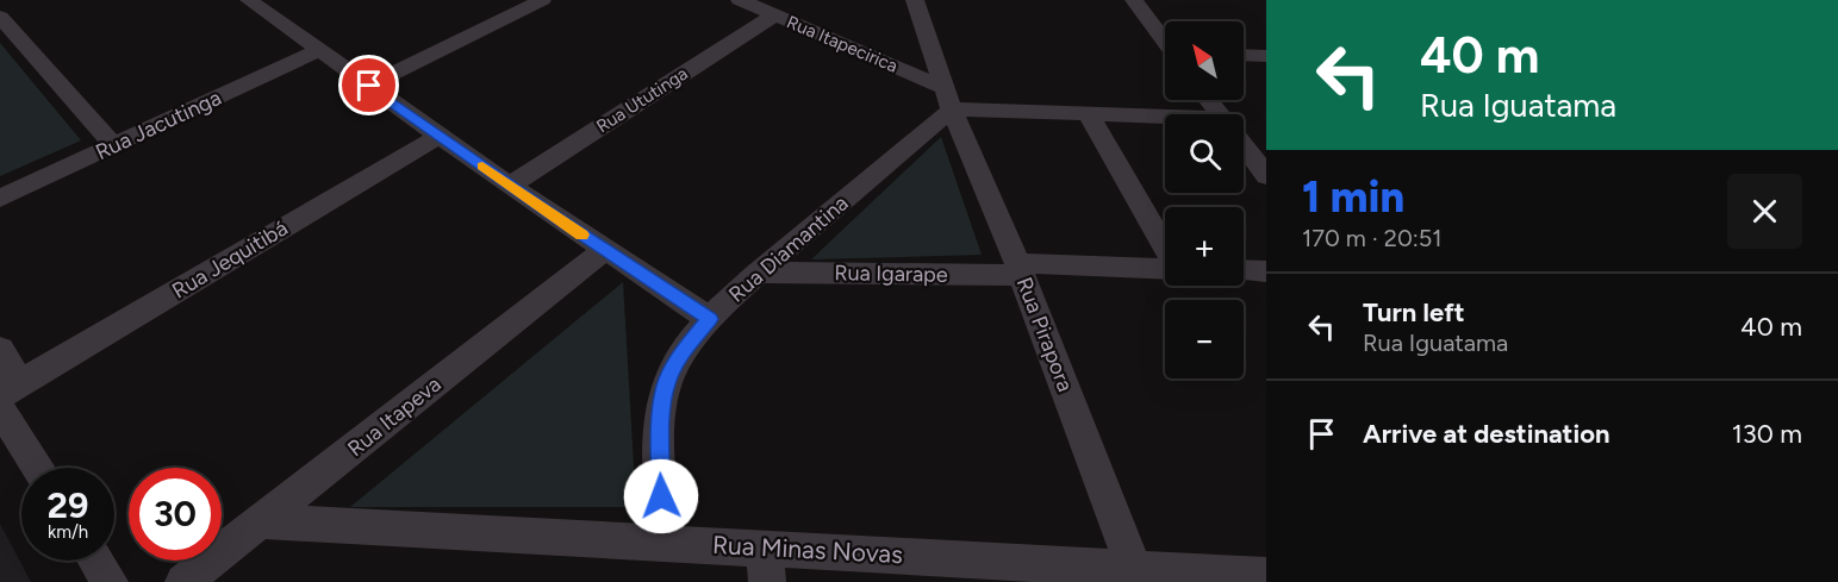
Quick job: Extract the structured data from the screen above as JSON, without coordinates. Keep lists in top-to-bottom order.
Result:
{
  "streets": {
    "street": [
      "Rua Itapecirica",
      "Rua Ututinga",
      "Rua Jacutinga",
      "Rua Diamantina",
      "Rua Jequitibá",
      "Rua Igarape",
      "Rua Pirapora",
      "Rua Itapeva",
      "Rua Minas Novas"
    ]
  },
  "crossings": [
    ["Rua Itapecirica", "Rua Ututinga"],
    ["Rua Itapecirica", "Rua Diamantina"],
    ["Rua Itapecirica", "Rua Pirapora"],
    ["Rua Diamantina", "Rua Igarape"],
    ["Rua Diamantina", "Rua Pirapora"],
    ["Rua Diamantina", "Rua Minas Novas"],
    ["Rua Igarape", "Rua Pirapora"],
    ["Rua Pirapora", "Rua Minas Novas"],
    ["Rua Itapeva", "Rua Minas Novas"]
  ],
  "north": "top left",
  "page": {
    "turn": ["40 m", "Rua Iguatama"],
    "map_buttons": ["+", "−"],
    "heading": ["1 min", "170 m · 20:51"],
    "list": [
      {
        "name": "Turn left",
        "note": "Rua Iguatama",
        "value": "40 m"
      },
      {
        "name": "Arrive at destination",
        "value": "130 m"
      }
    ],
    "speed": "29 km/h",
    "limit": "30"
  }
}
